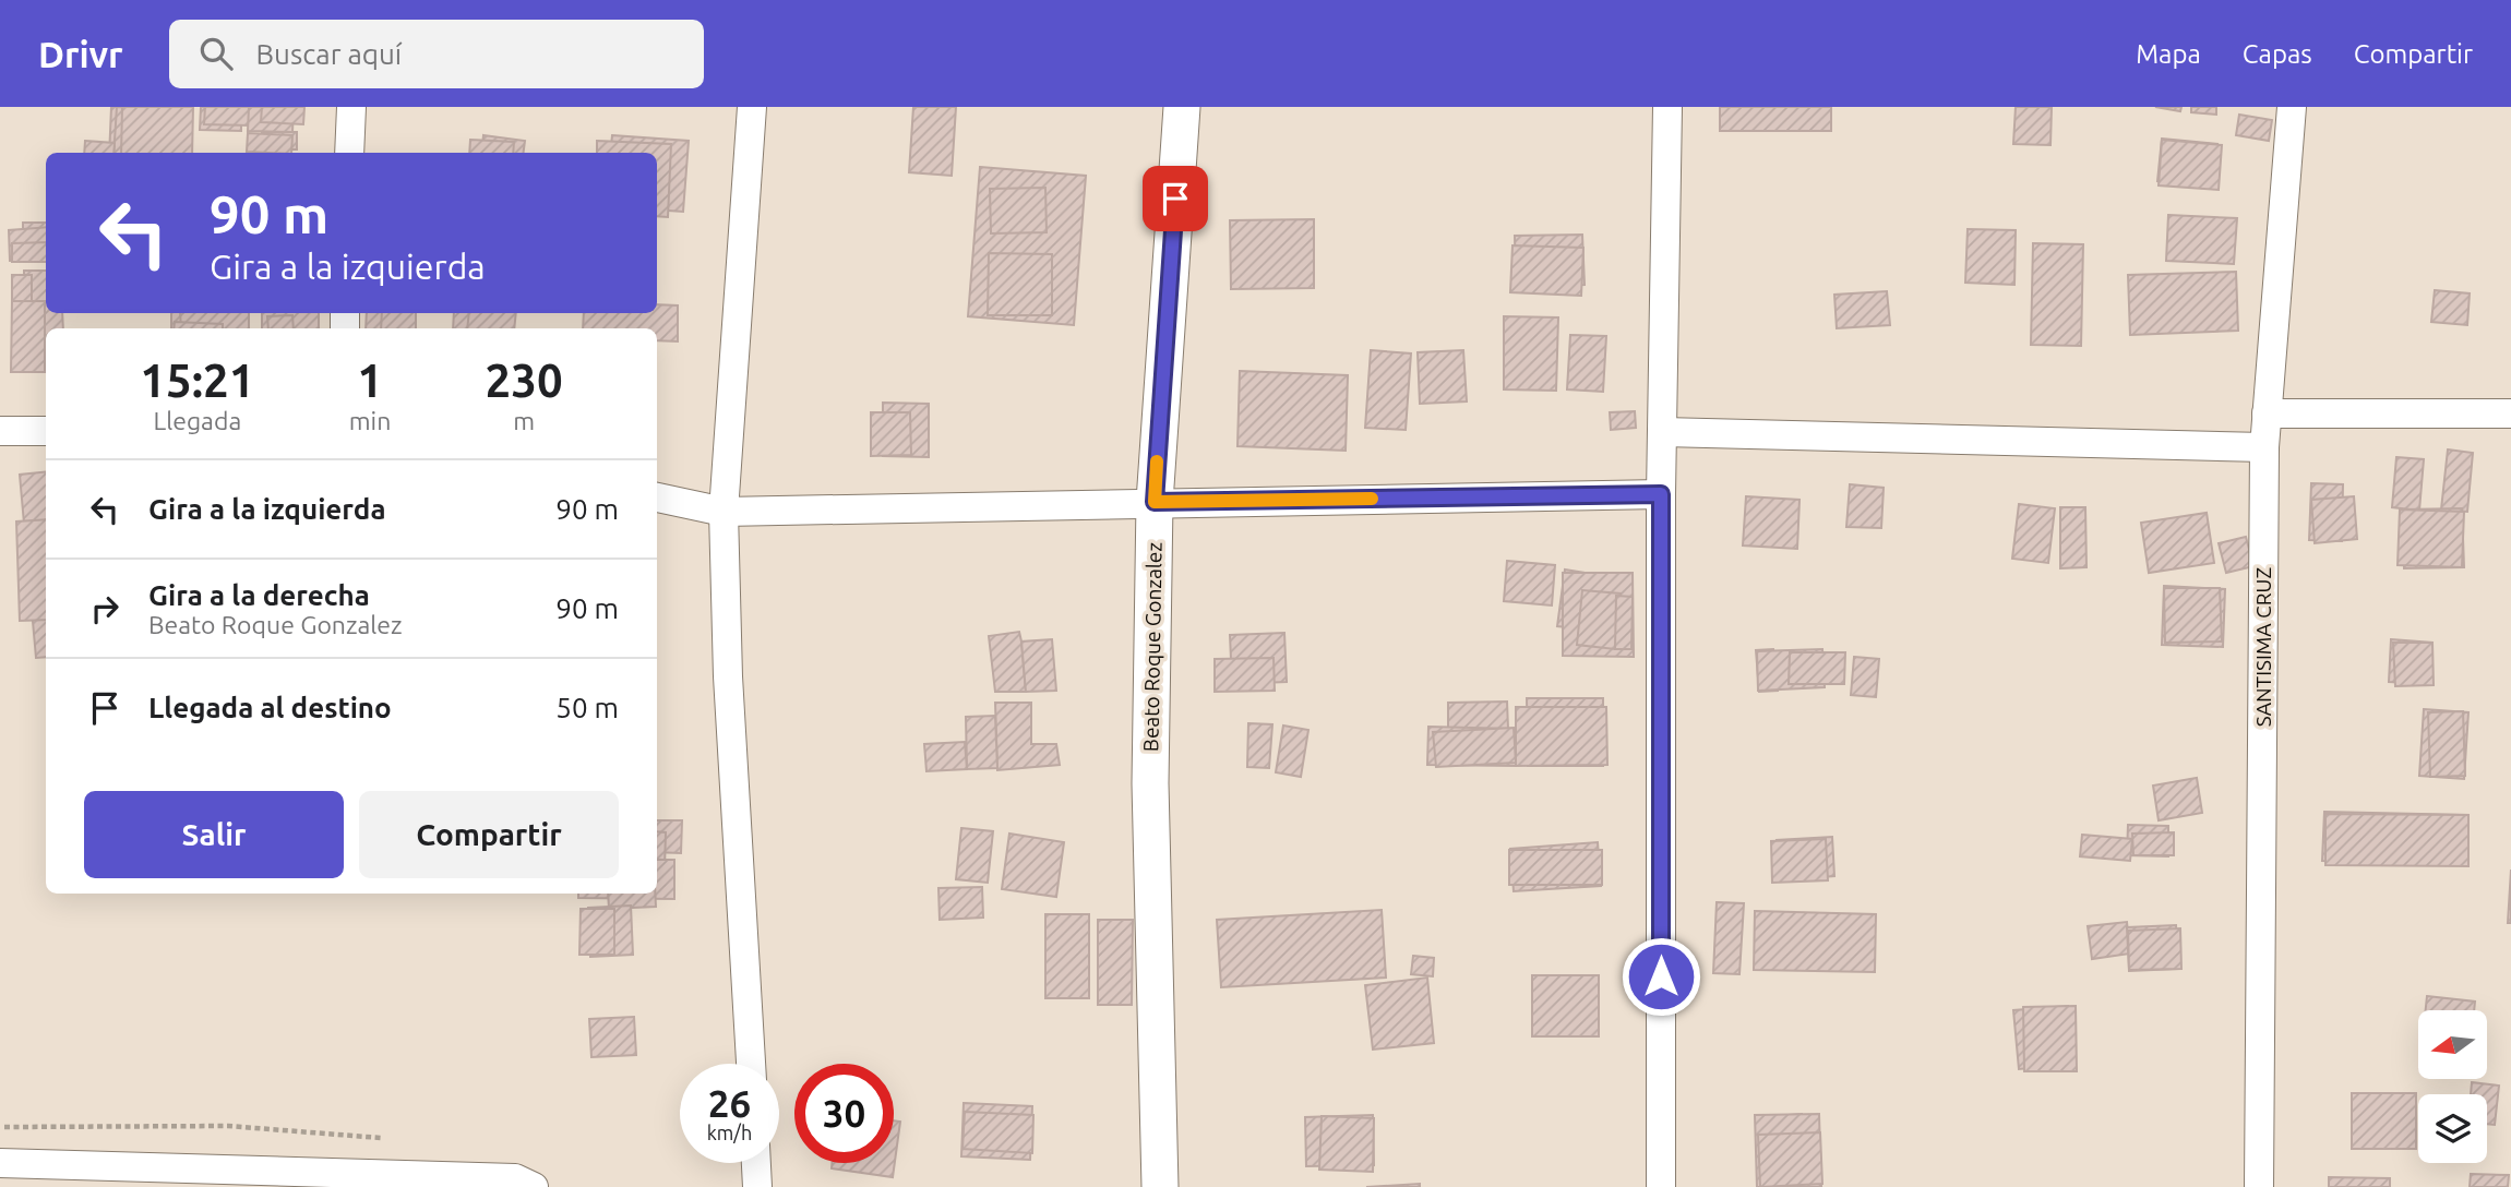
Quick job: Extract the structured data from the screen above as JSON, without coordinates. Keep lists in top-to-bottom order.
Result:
{
  "streets": {
    "street": ["Beato Roque Gonzalez", "SANTISIMA CRUZ"]
  },
  "north": "left",
  "page": {
    "header": "Drivr",
    "search": "Buscar aquí",
    "nav": ["Mapa", "Capas", "Compartir"],
    "turn": ["90 m", "Gira a la izquierda"],
    "eta": [
      "15:21",
      "Llegada",
      "1",
      "min",
      "230",
      "m"
    ],
    "list": [
      {
        "name": "Gira a la izquierda",
        "value": "90 m"
      },
      {
        "name": "Gira a la derecha",
        "note": "Beato Roque Gonzalez",
        "value": "90 m"
      },
      {
        "name": "Llegada al destino",
        "value": "50 m"
      }
    ],
    "buttons": ["Salir", "Compartir"],
    "speed": "26 km/h",
    "limit": "30"
  }
}
